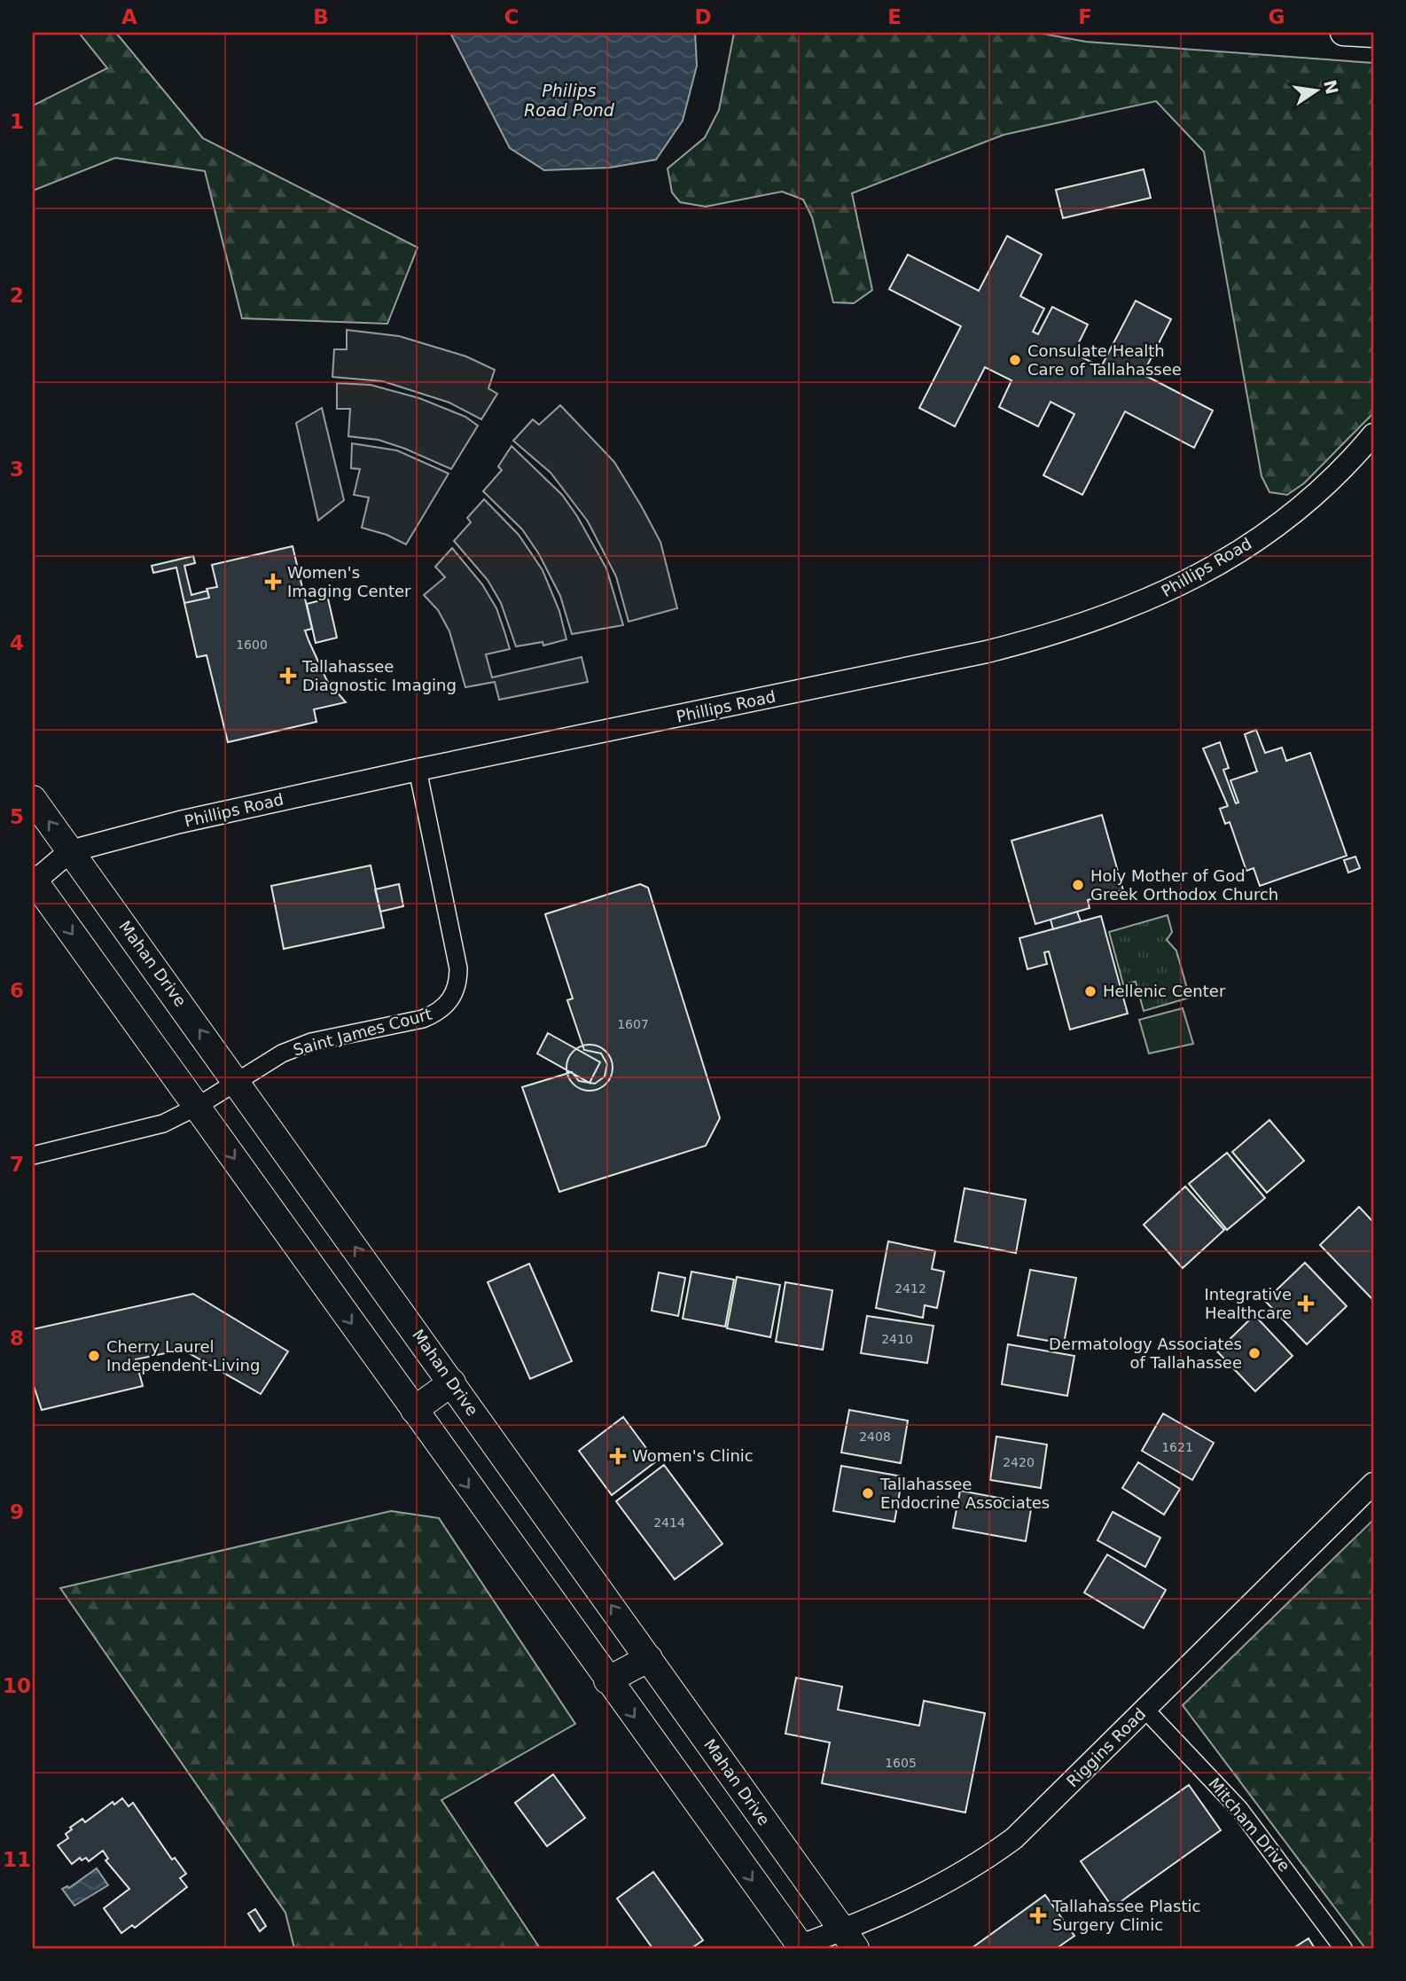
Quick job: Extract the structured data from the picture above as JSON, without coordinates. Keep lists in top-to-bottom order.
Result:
{
  "streets": {
    "main road": ["Mahan Drive"],
    "street": [
      "Phillips Road",
      "Saint James Court",
      "Riggins Road",
      "Mitcham Drive"
    ]
  },
  "crossings": [
    ["Phillips Road", "Mahan Drive"],
    ["Phillips Road", "Saint James Court"],
    ["Mahan Drive", "Saint James Court"],
    ["Mahan Drive", "Riggins Road"],
    ["Riggins Road", "Mitcham Drive"]
  ],
  "water": ["Philips Road Pond"],
  "places": {
    "other": [
      "Consulate Health Care of Tallahassee",
      "Holy Mother of God Greek Orthodox Church",
      "Hellenic Center",
      "Dermatology Associates of Tallahassee",
      "Cherry Laurel Independent Living",
      "Tallahassee Endocrine Associates"
    ],
    "health": [
      "Women's Imaging Center",
      "Tallahassee Diagnostic Imaging",
      "Integrative Healthcare",
      "Women's Clinic",
      "Tallahassee Plastic Surgery Clinic"
    ]
  },
  "house_numbers": [
    "1600",
    "1607",
    "2412",
    "2410",
    "2408",
    "1621",
    "2420",
    "2414",
    "1605"
  ],
  "north": "right",
  "grid": {
    "columns": [
      "A",
      "B",
      "C",
      "D",
      "E",
      "F",
      "G"
    ],
    "rows": [
      "1",
      "2",
      "3",
      "4",
      "5",
      "6",
      "7",
      "8",
      "9",
      "10",
      "11"
    ]
  }
}
